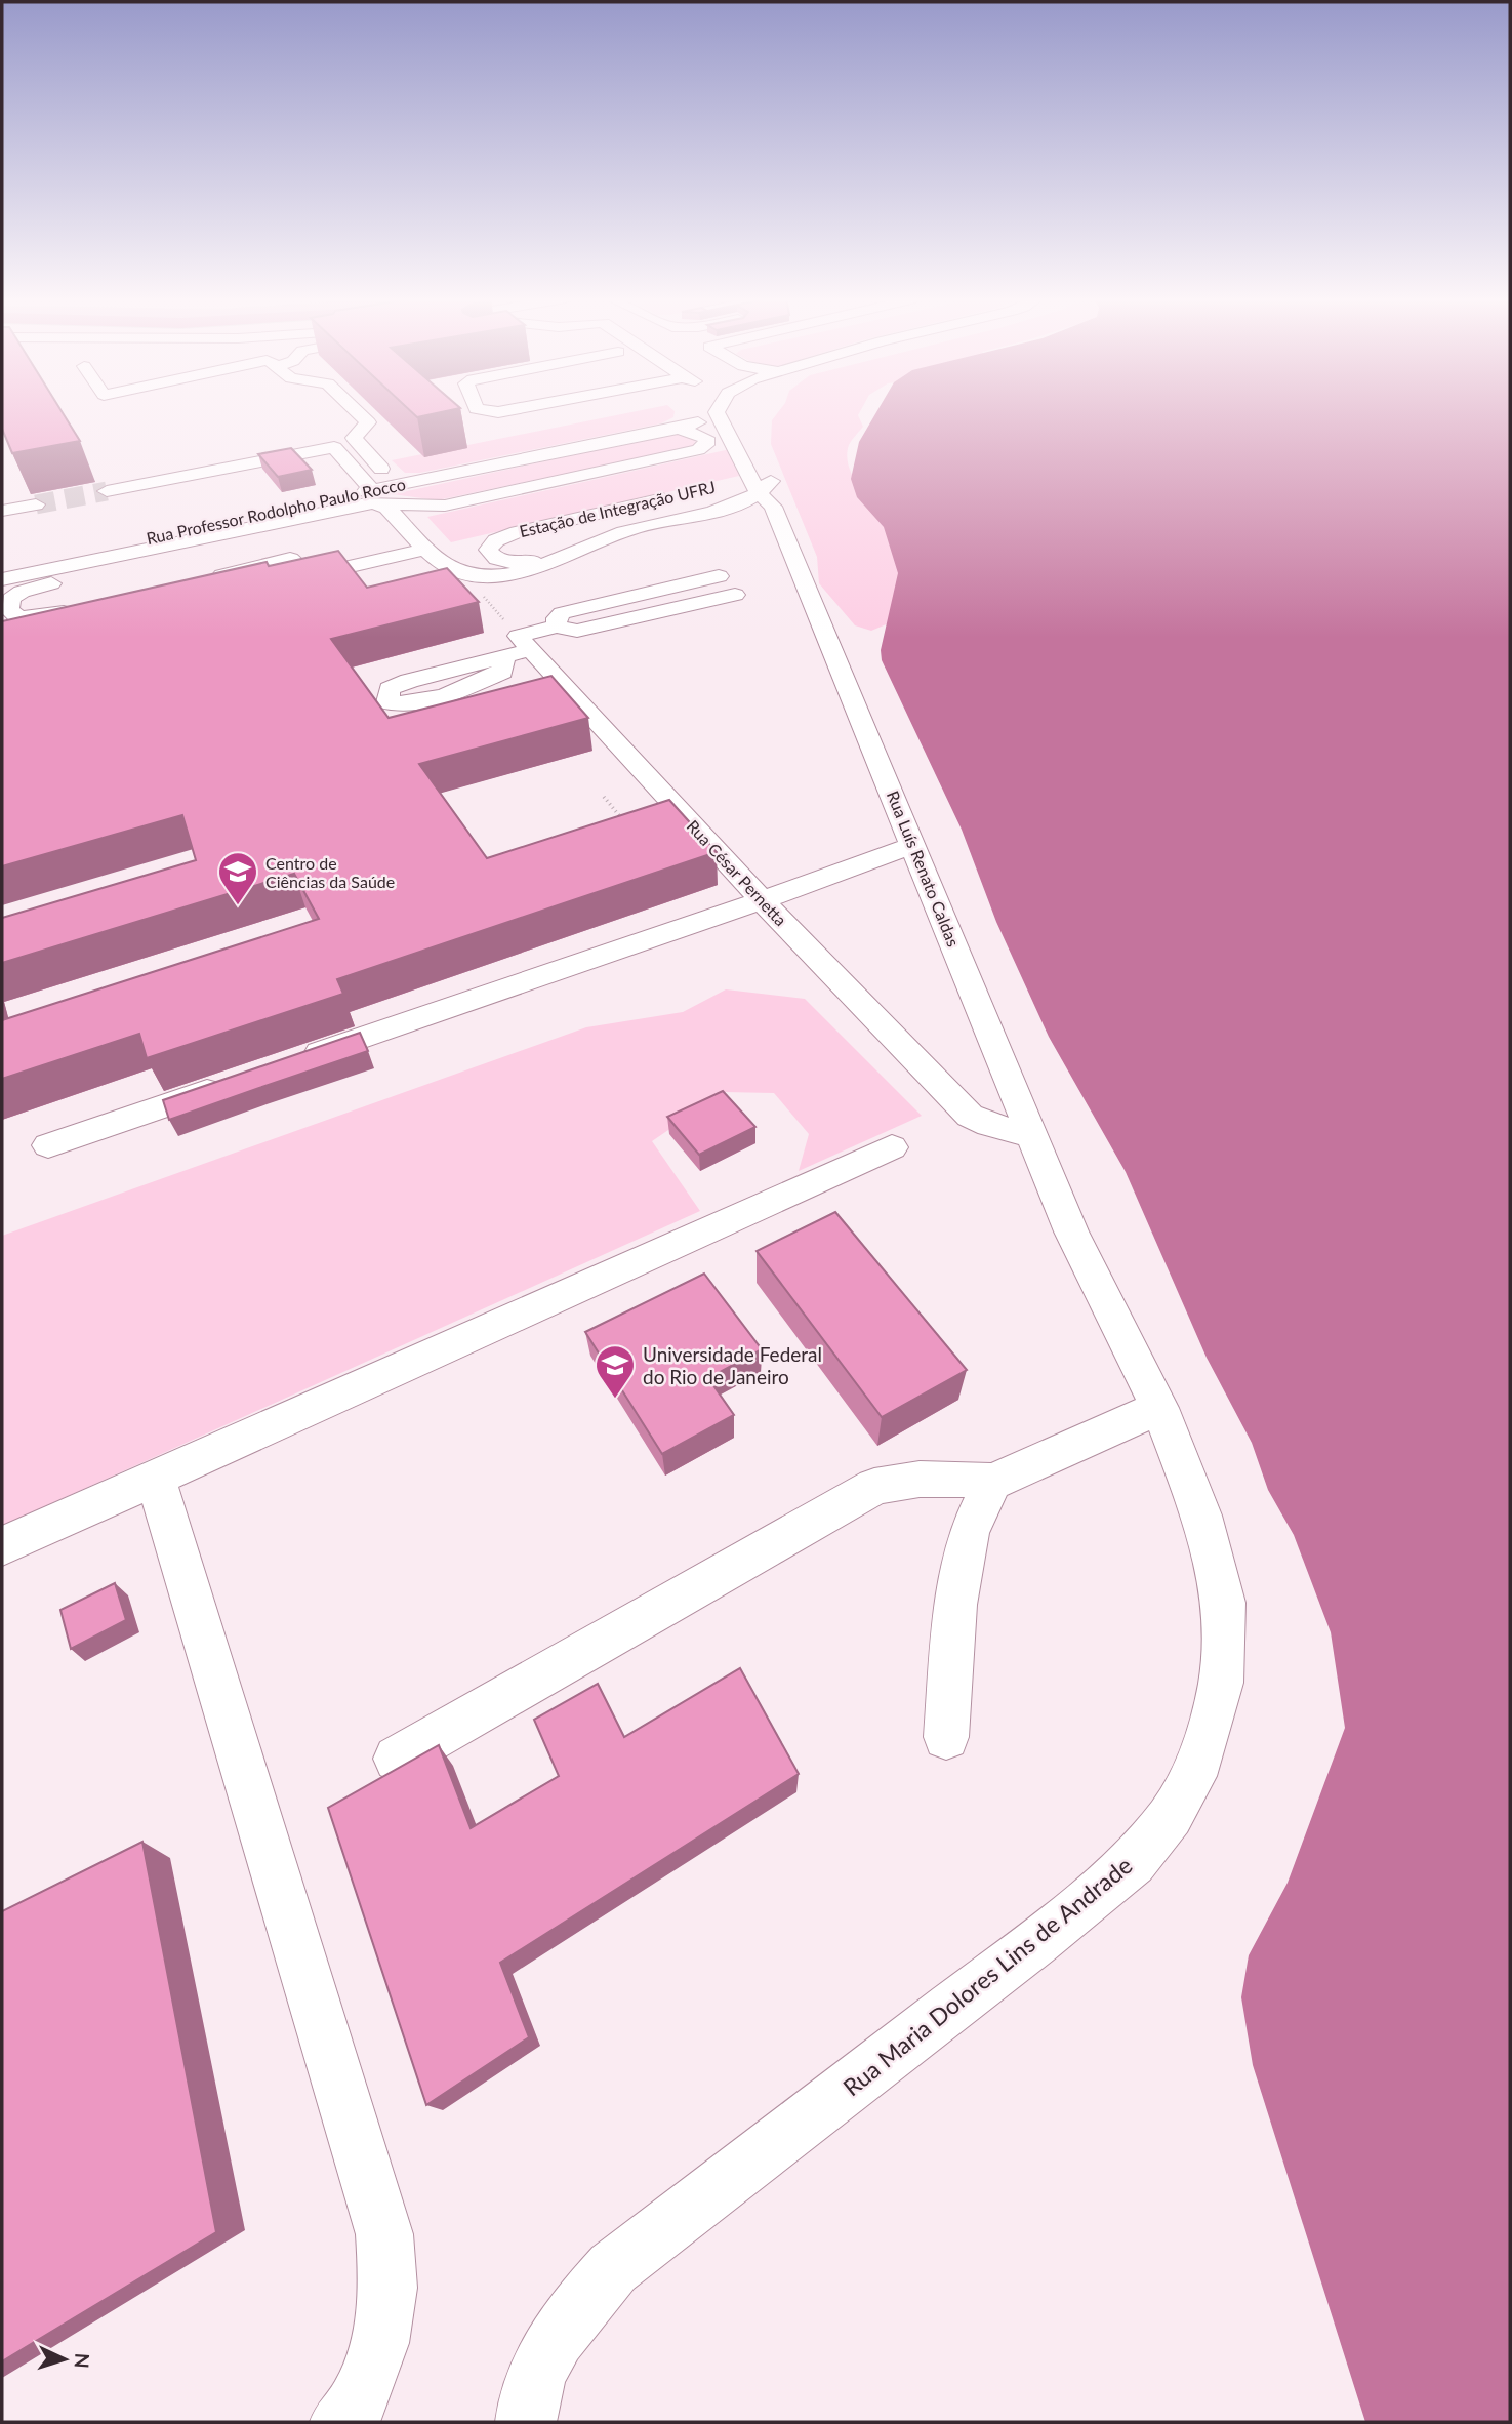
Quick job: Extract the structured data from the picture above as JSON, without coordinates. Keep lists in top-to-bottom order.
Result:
{
  "streets": {
    "street": [
      "Estação de Integração UFRJ",
      "Rua Professor Rodolpho Paulo Rocco",
      "Rua Luís Renato Caldas",
      "Rua César Pernetta",
      "Rua Maria Dolores Lins de Andrade"
    ]
  },
  "crossings": [
    ["Estação de Integração UFRJ", "Rua Professor Rodolpho Paulo Rocco"],
    ["Rua Luís Renato Caldas", "Rua César Pernetta"],
    ["Rua Luís Renato Caldas", "Rua Maria Dolores Lins de Andrade"]
  ],
  "places": {
    "school or university": ["Centro de Ciências da Saúde", "Universidade Federal do Rio de Janeiro"]
  },
  "north": "right"
}
